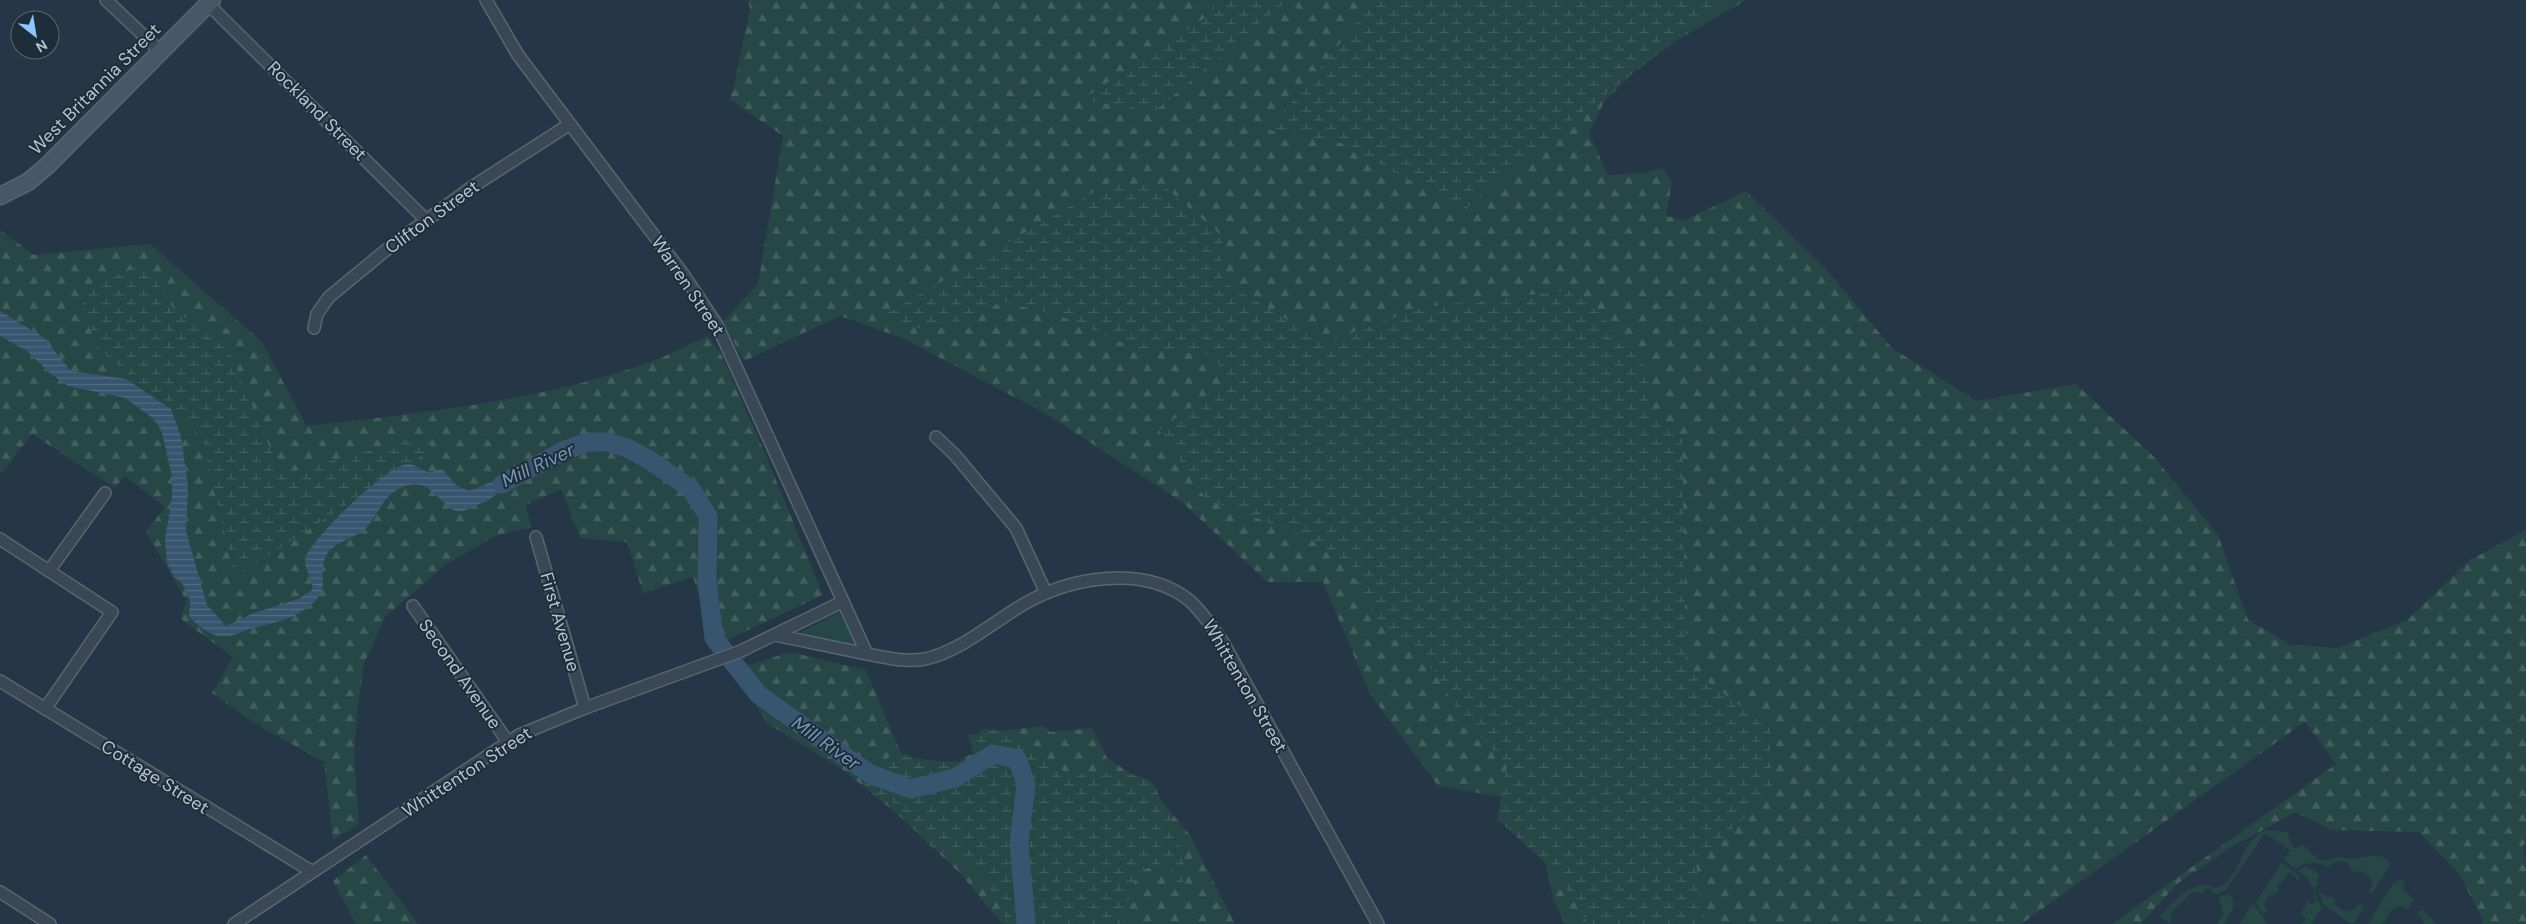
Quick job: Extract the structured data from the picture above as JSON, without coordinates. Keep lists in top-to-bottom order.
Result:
{
  "streets": {
    "street": [
      "West Britannia Street",
      "Rockland Street",
      "Clifton Street",
      "Warren Street",
      "First Avenue",
      "Second Avenue",
      "Whittenton Street",
      "Cottage Street"
    ]
  },
  "crossings": [
    ["West Britannia Street", "Rockland Street"],
    ["Rockland Street", "Clifton Street"],
    ["Clifton Street", "Warren Street"],
    ["Warren Street", "Whittenton Street"],
    ["First Avenue", "Whittenton Street"],
    ["Second Avenue", "Whittenton Street"],
    ["Whittenton Street", "Cottage Street"]
  ],
  "water": ["Mill River"],
  "north": "bottom right"
}
